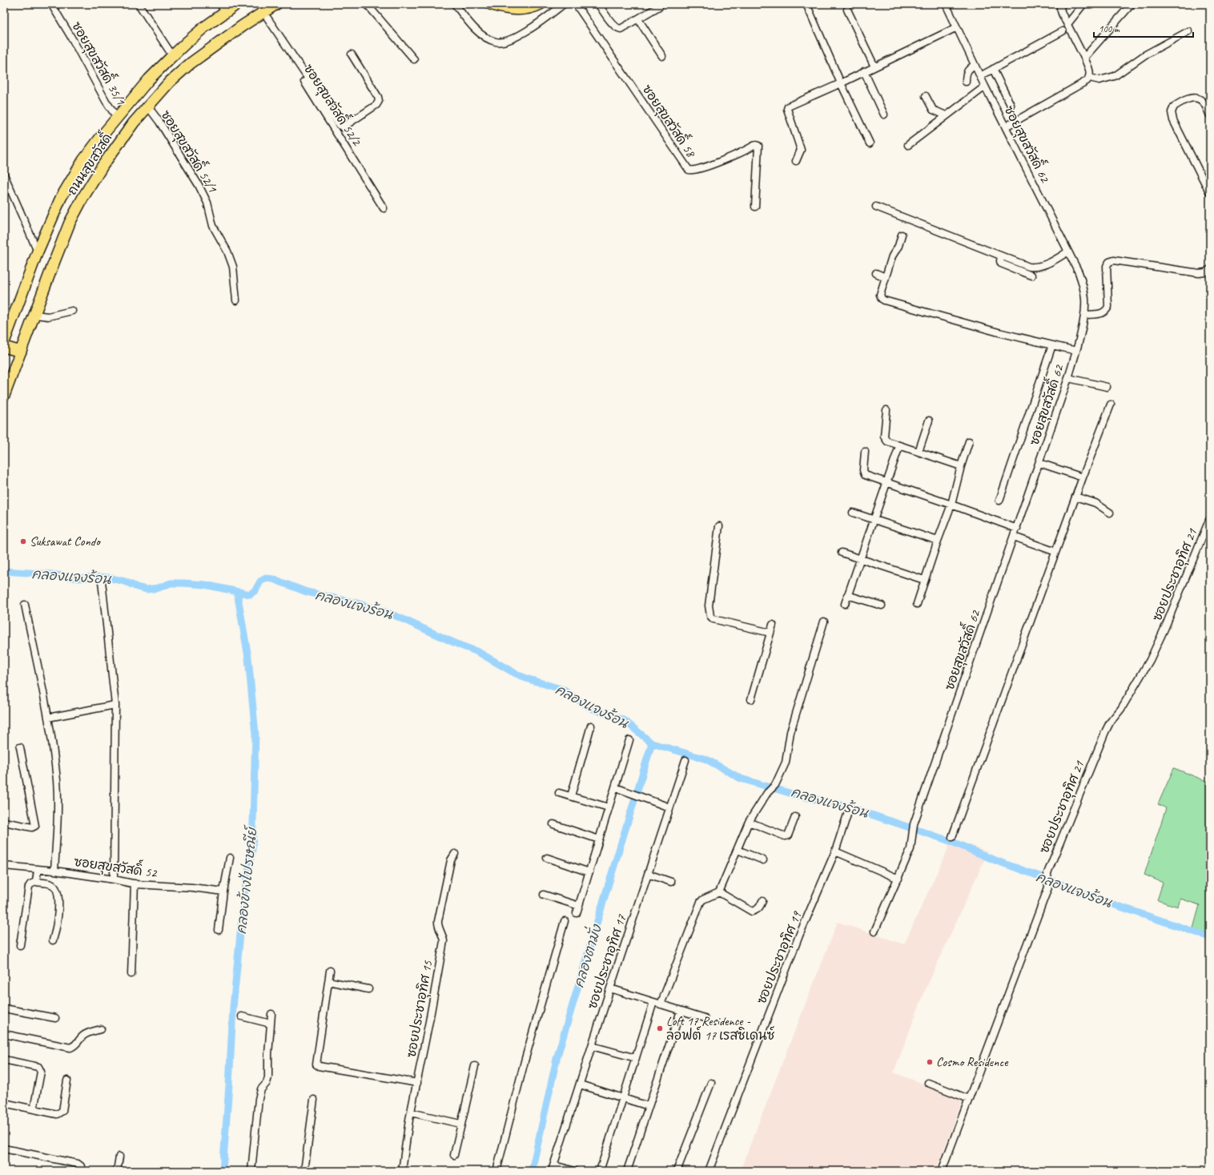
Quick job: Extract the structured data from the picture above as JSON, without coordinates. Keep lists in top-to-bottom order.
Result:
{
  "streets": {
    "main road": ["ถนนสุขสวัสดิ์"],
    "street": [
      "ซอยสุขสวัสดิ์ 35/1",
      "ซอยสุขสวัสดิ์ 52/2",
      "ซอยสุขสวัสดิ์ 58",
      "ซอยสุขสวัสดิ์ 62",
      "ซอยสุขสวัสดิ์ 52/1",
      "ซอยประชาอุทิศ 21",
      "ซอยสุขสวัสดิ์ 52",
      "ซอยประชาอุทิศ 19",
      "ซอยประชาอุทิศ 17",
      "ซอยประชาอุทิศ 15"
    ]
  },
  "crossings": [
    ["ซอยสุขสวัสดิ์ 35/1", "ถนนสุขสวัสดิ์"],
    ["ซอยสุขสวัสดิ์ 52/2", "ถนนสุขสวัสดิ์"],
    ["ซอยสุขสวัสดิ์ 52/1", "ถนนสุขสวัสดิ์"]
  ],
  "water": ["คลองแจงร้อน", "คลองข้างไปรษณีย์", "คลองตามั่ง"],
  "places": ["Suksawat Condo", "Loft 17 Residence - ลอฟต์ 17 เรสซิเดนซ์", "Cosmo Residence"],
  "scale_bar": "100 m"
}
